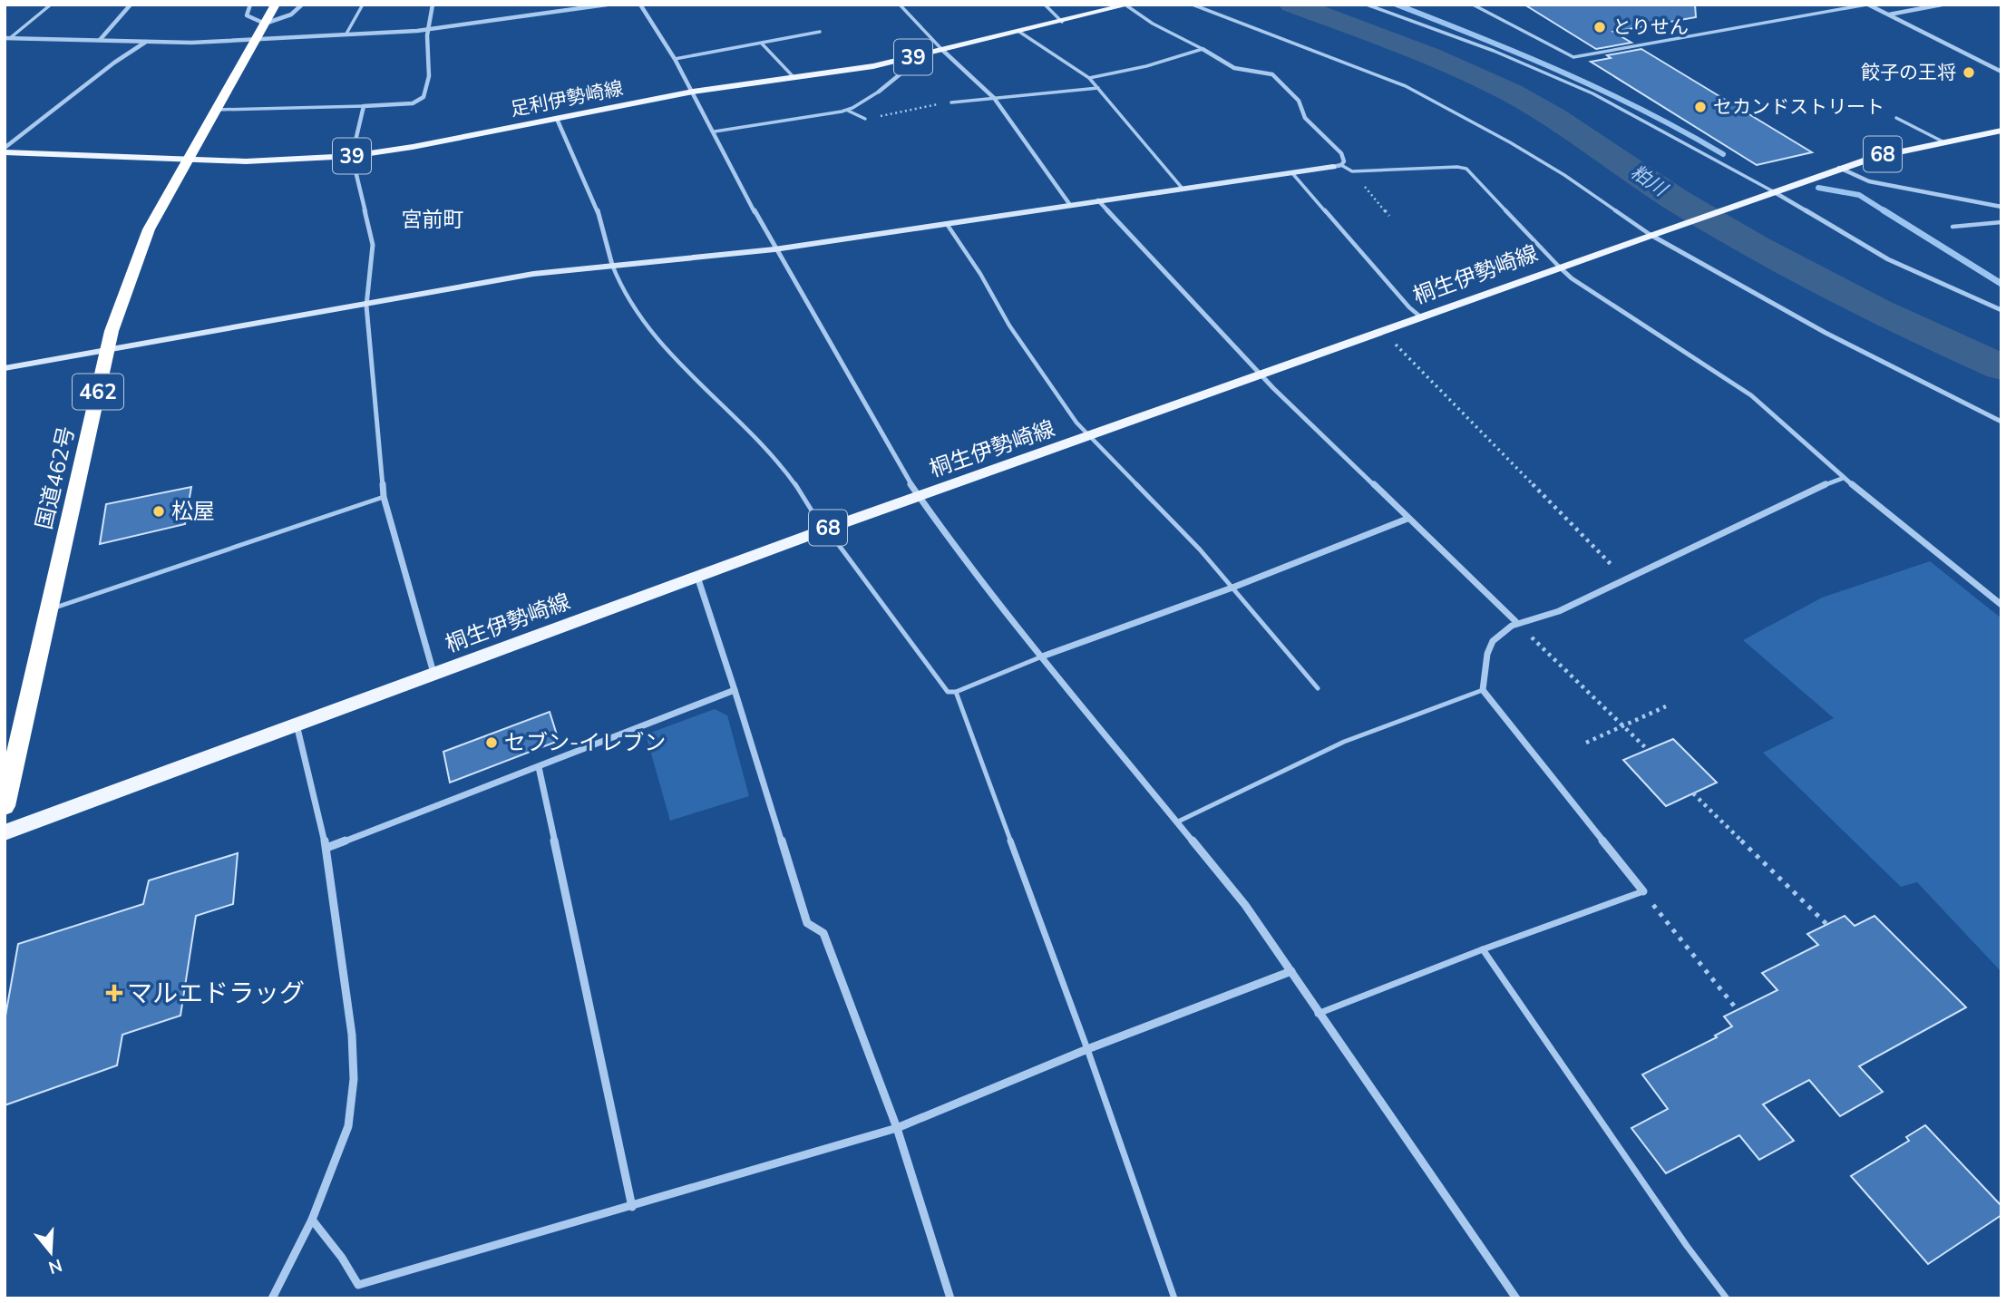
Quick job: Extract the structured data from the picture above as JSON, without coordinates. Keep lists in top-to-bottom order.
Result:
{
  "streets": {
    "highway": ["462", "国道462号"],
    "main road": [
      "39",
      "足利伊勢崎線",
      "68",
      "桐生伊勢崎線"
    ]
  },
  "crossings": [
    ["足利伊勢崎線", "国道462号"]
  ],
  "districts": ["宮前町"],
  "water": ["粕川"],
  "places": {
    "other": [
      "とりせん",
      "餃子の王将",
      "セカンドストリート",
      "松屋",
      "セブン-イレブン"
    ],
    "health": ["マルエドラッグ"]
  },
  "north": "bottom"
}
